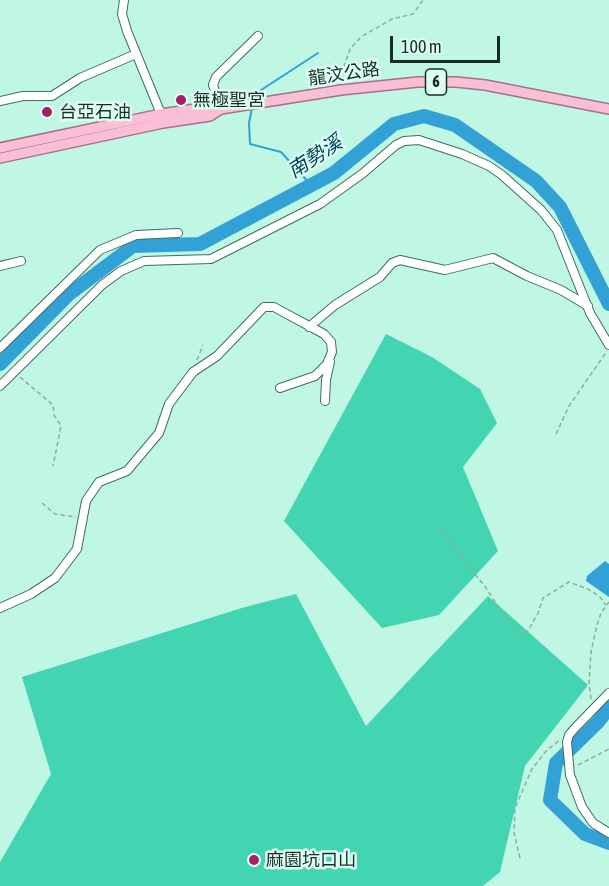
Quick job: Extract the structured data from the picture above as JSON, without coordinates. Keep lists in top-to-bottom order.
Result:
{
  "streets": {
    "main road": ["龍汶公路", "6"]
  },
  "crossings": [
    ["龍汶公路", "6"]
  ],
  "water": ["南勢溪"],
  "places": ["無極聖宮", "台亞石油", "麻園坑口山"],
  "scale_bar": "100 m"
}
